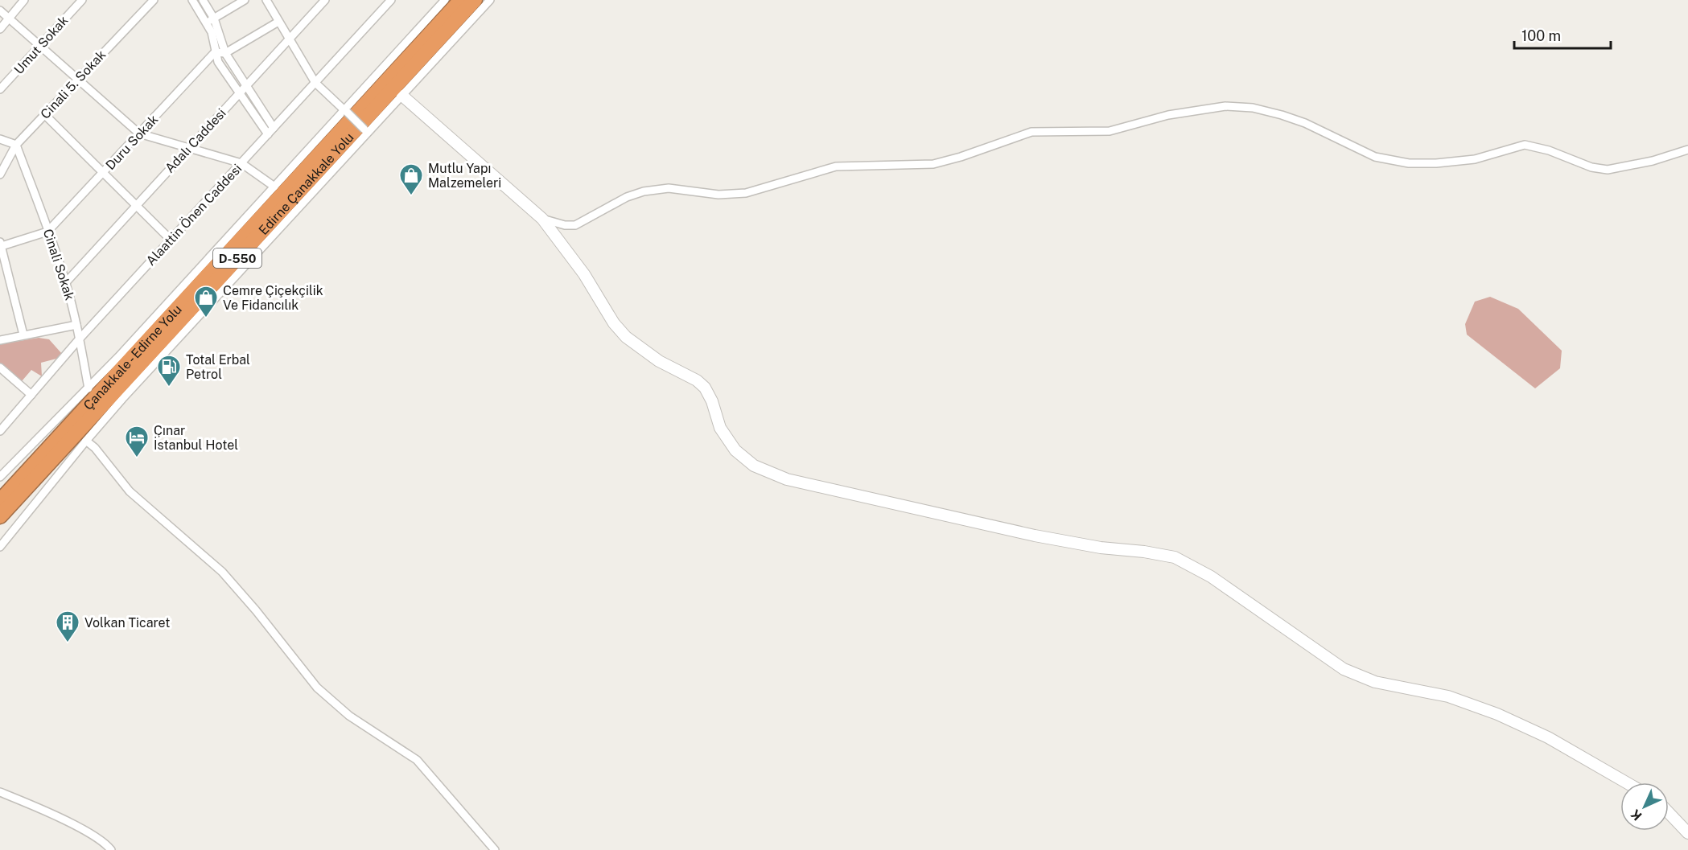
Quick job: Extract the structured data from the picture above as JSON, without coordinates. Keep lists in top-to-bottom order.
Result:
{
  "streets": {
    "highway": ["Edirne Çanakkale Yolu", "D-550", "Çanakkale - Edirne Yolu"],
    "street": [
      "Umut Sokak",
      "Cinali 5. Sokak",
      "Adalı Caddesi",
      "Duru Sokak",
      "Alaattin Önen Caddesi",
      "Cinali Sokak"
    ]
  },
  "crossings": [
    ["Cinali 5. Sokak", "Cinali Sokak"],
    ["Adalı Caddesi", "Cinali Sokak"],
    ["Duru Sokak", "Cinali Sokak"],
    ["Alaattin Önen Caddesi", "Cinali Sokak"]
  ],
  "places": {
    "shop": ["Mutlu Yapı Malzemeleri", "Cemre Çiçekçilik Ve Fidancılık"],
    "fuel station": ["Total Erbal Petrol"],
    "hotel": ["Çınar İstanbul Hotel"],
    "building": ["Volkan Ticaret"]
  },
  "scale_bar": "100 m",
  "north": "bottom left"
}
